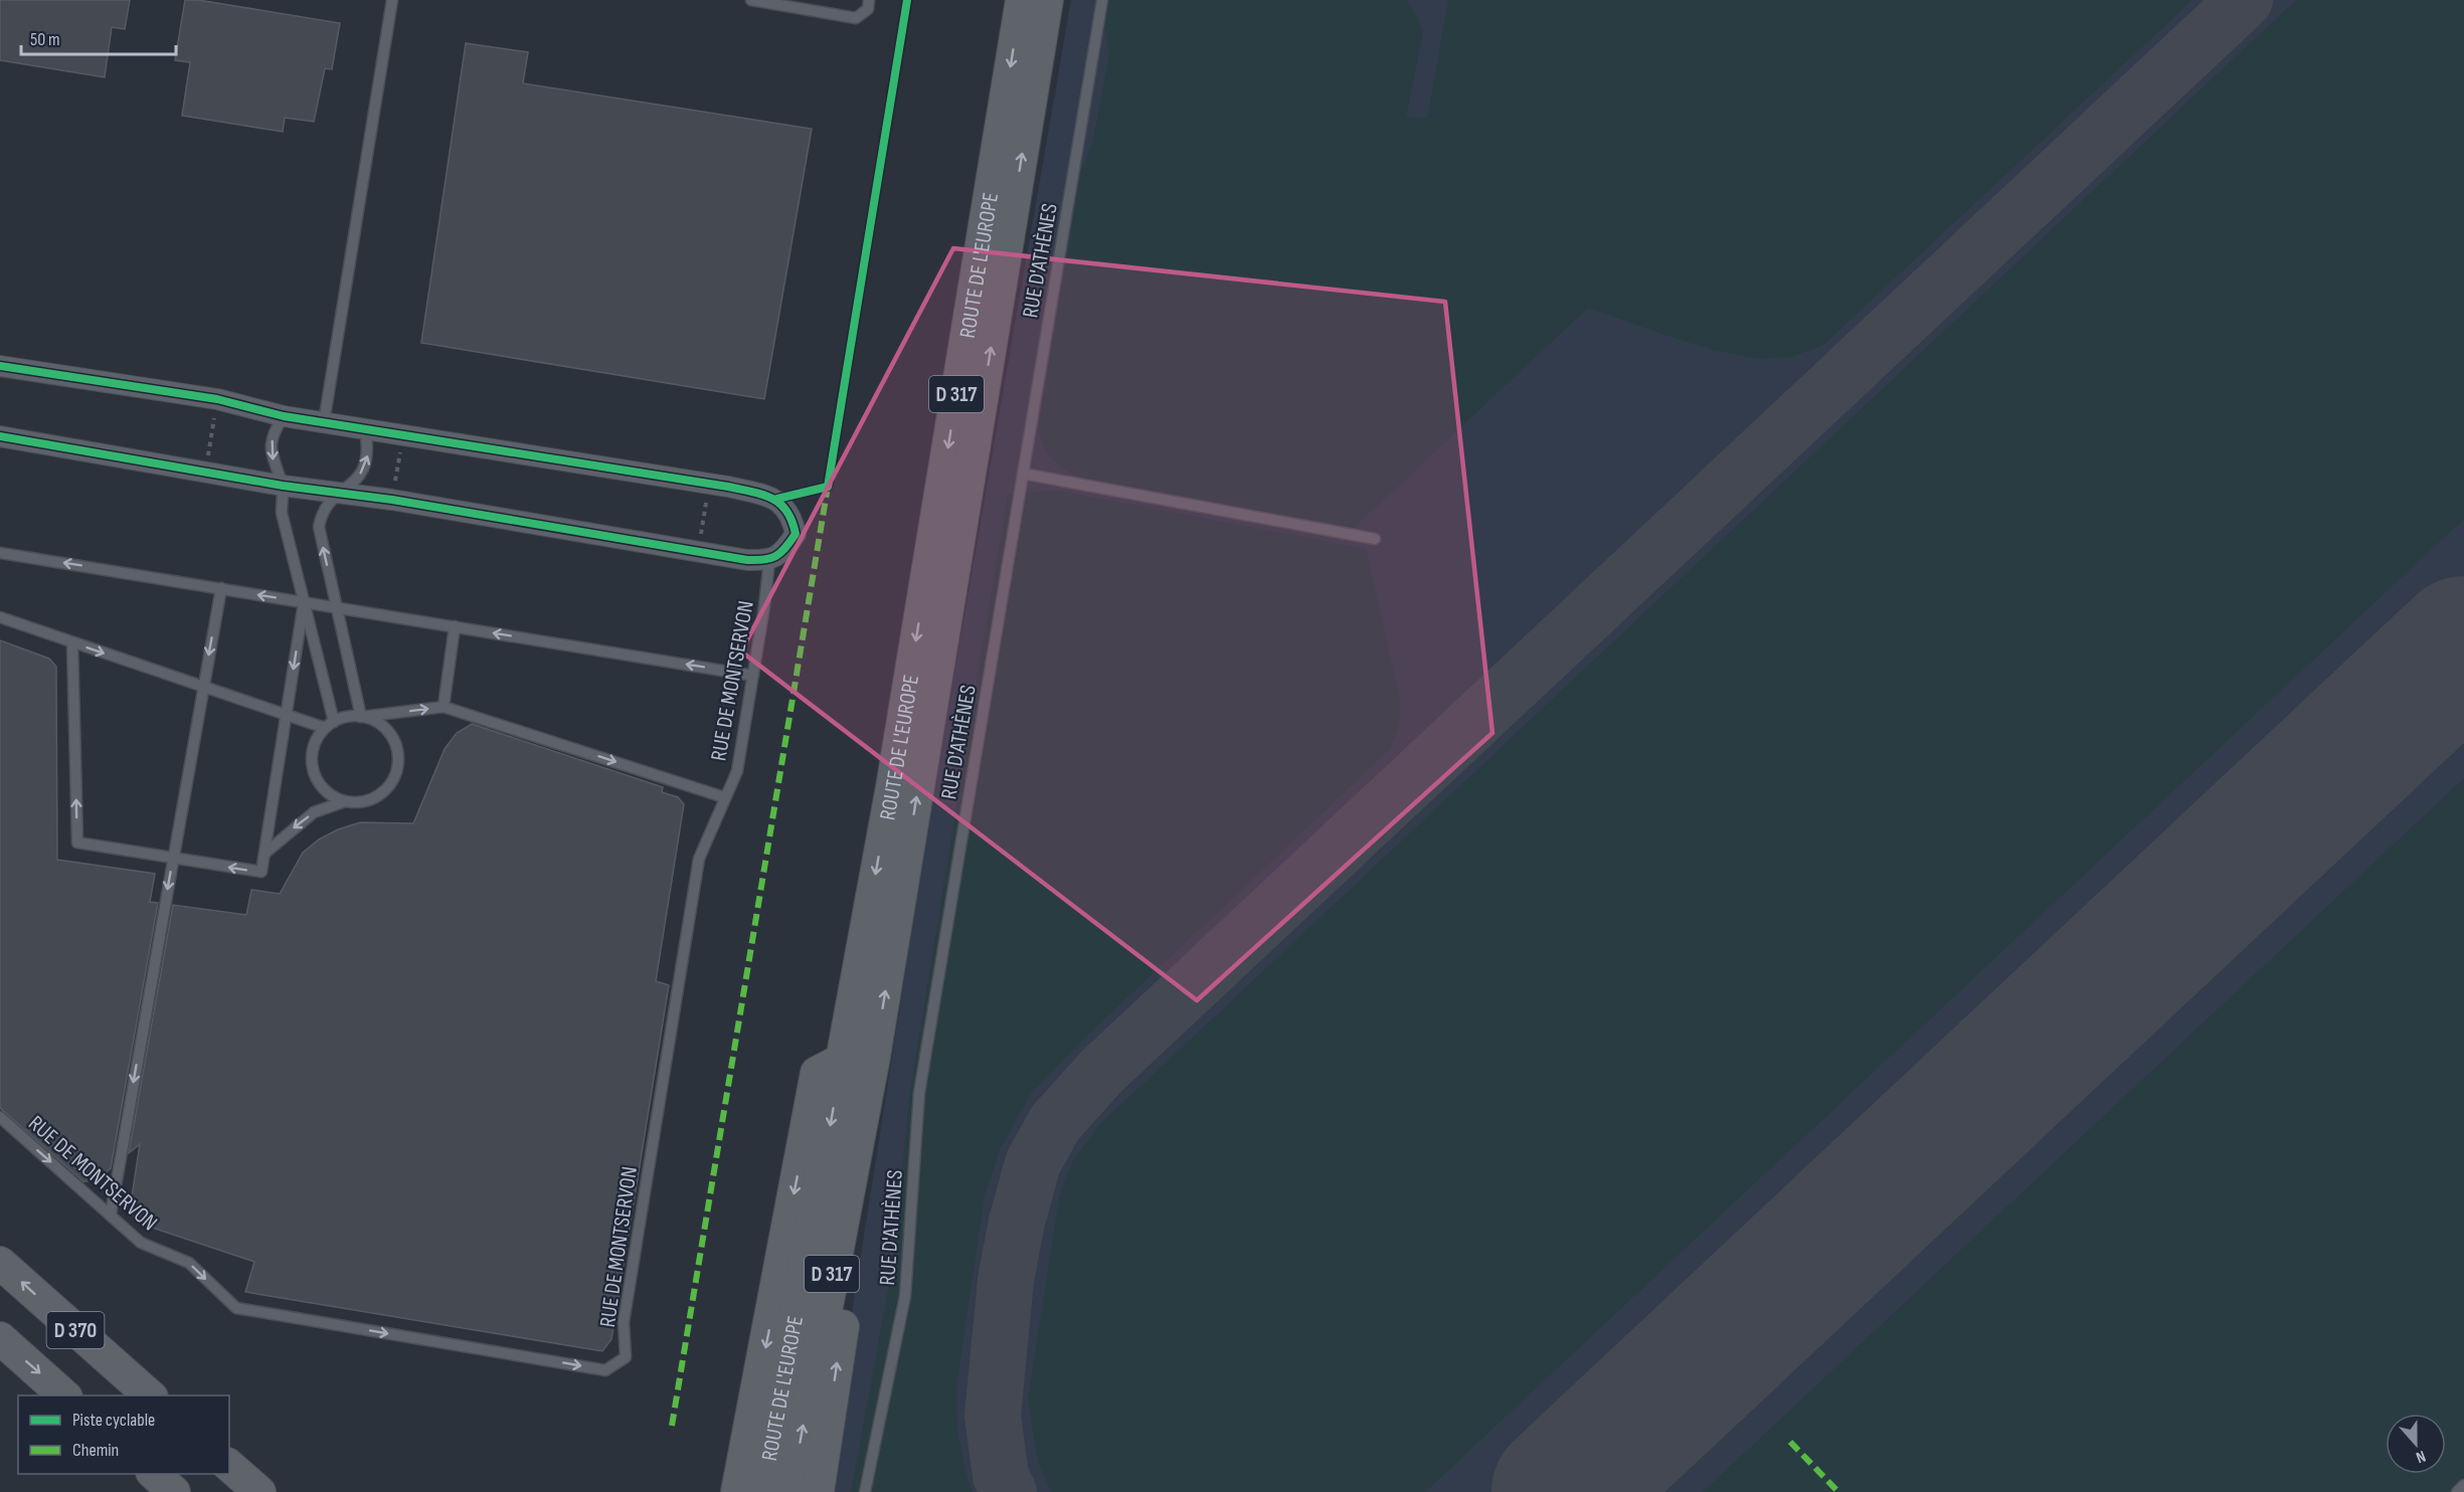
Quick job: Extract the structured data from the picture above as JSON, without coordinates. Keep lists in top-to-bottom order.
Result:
{
  "streets": {
    "main road": ["ROUTE DE L'EUROPE", "D 317", "D 370"],
    "lane": ["RUE D'ATHÈNES", "RUE DE MONTSERVON"]
  },
  "legend": ["Piste cyclable", "Chemin"],
  "scale_bar": "50 m",
  "north": "bottom"
}
